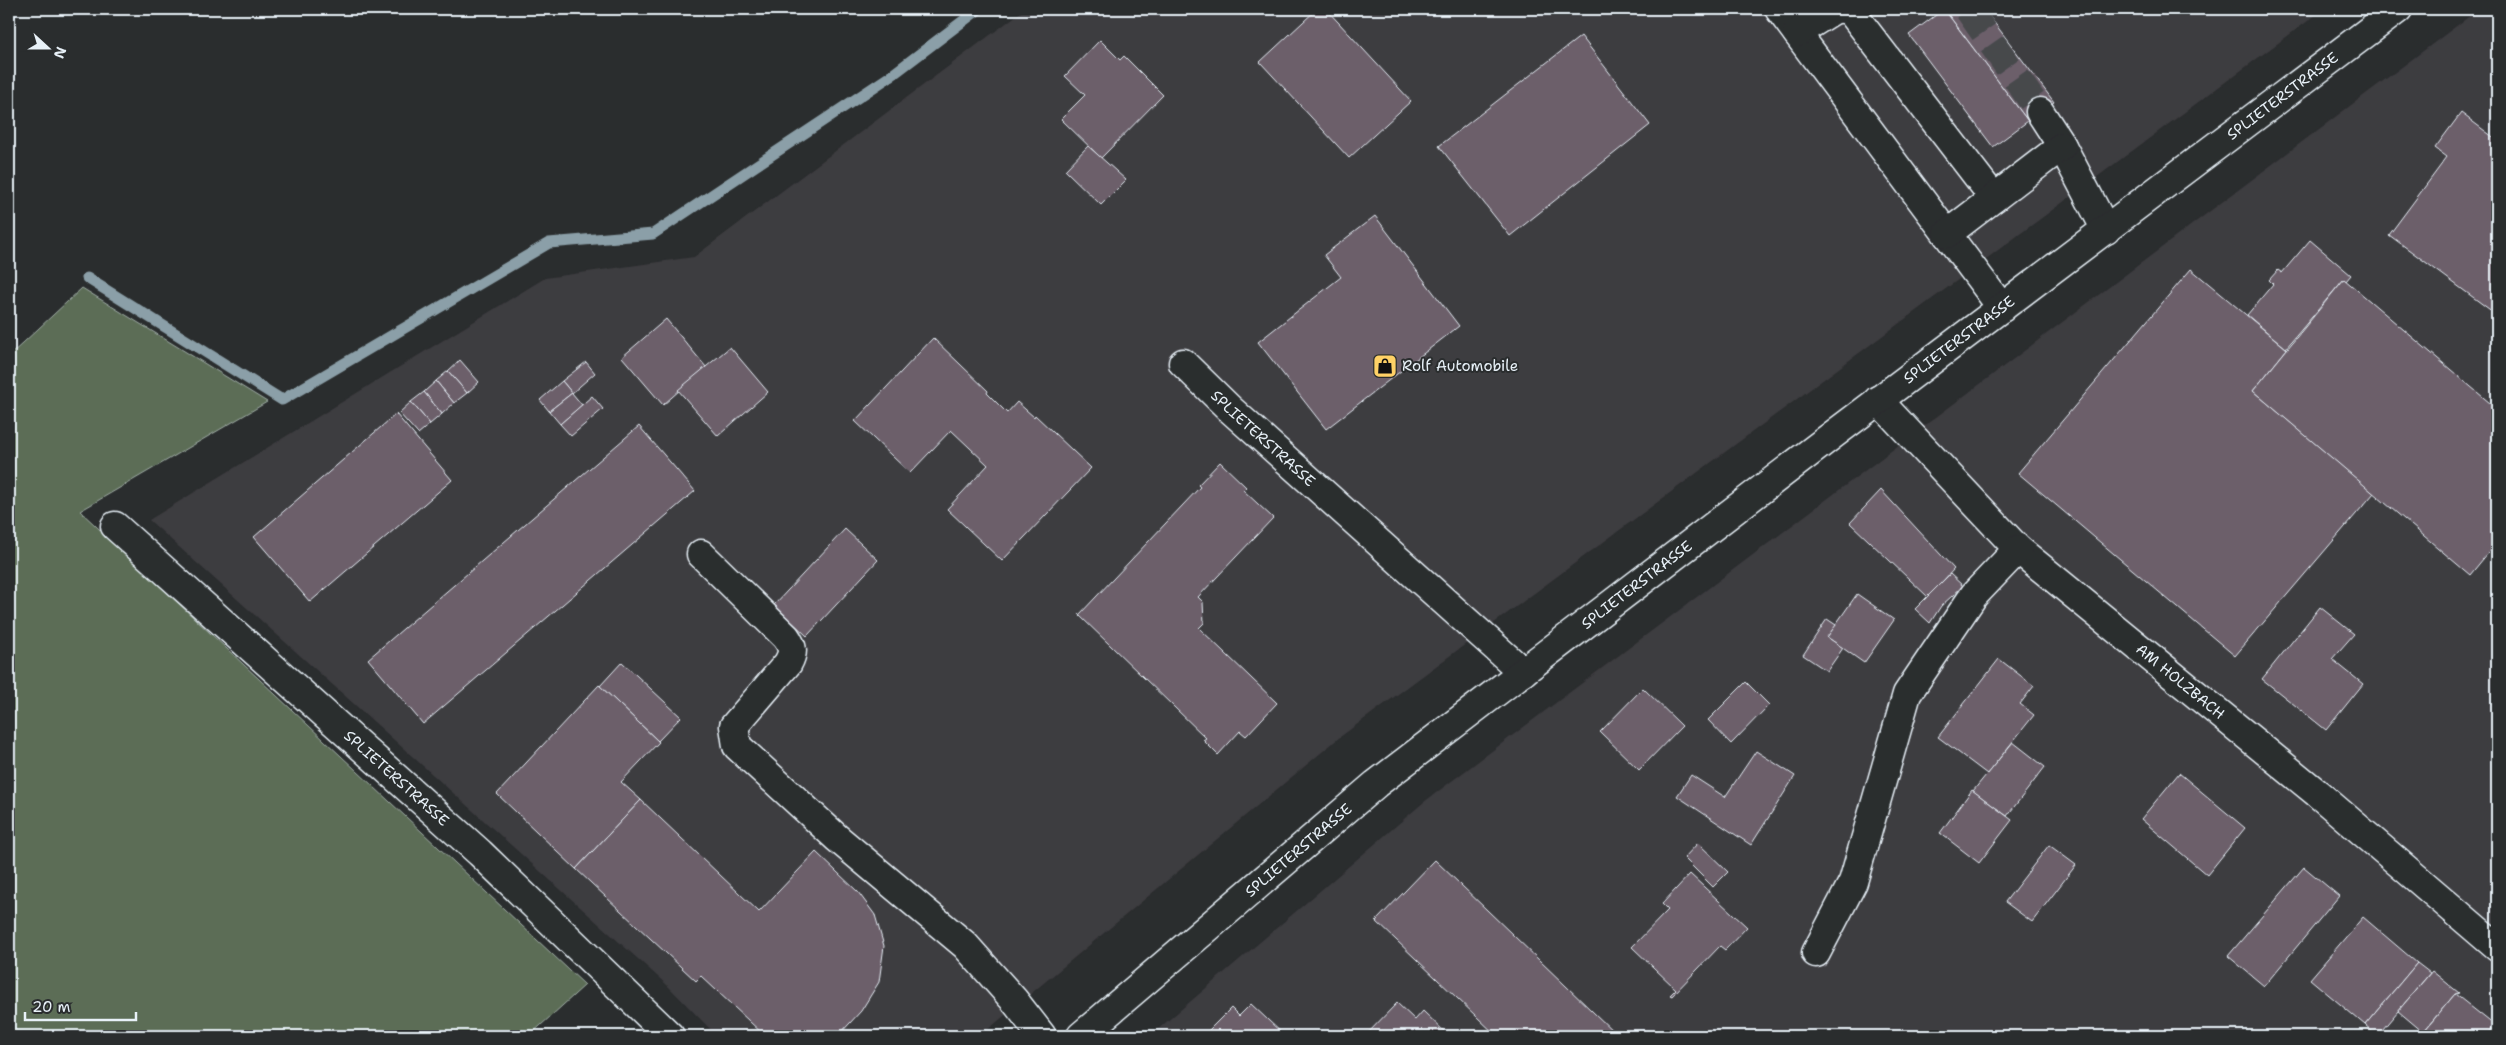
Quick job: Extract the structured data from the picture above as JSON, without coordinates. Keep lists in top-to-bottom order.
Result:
{
  "streets": {
    "street": ["SPLIETERSTRASSE", "AM HOLZBACH"]
  },
  "crossings": [
    ["SPLIETERSTRASSE", "AM HOLZBACH"]
  ],
  "places": {
    "shop": ["Rolf Automobile"]
  },
  "scale_bar": "20 m",
  "north": "right"
}
